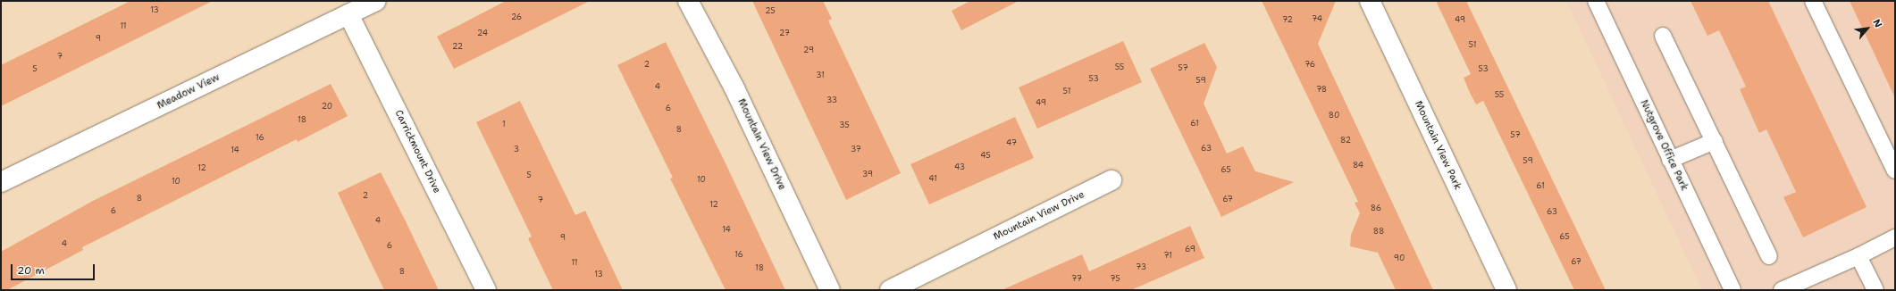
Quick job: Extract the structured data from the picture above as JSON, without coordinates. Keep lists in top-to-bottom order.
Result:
{
  "streets": {
    "street": [
      "Meadow View",
      "Mountain View Drive",
      "Mountain View Park",
      "Carrickmount Drive"
    ],
    "lane": ["Nutgrove Office Park"]
  },
  "crossings": [
    ["Meadow View", "Carrickmount Drive"]
  ],
  "house_numbers": [
    "13",
    "25",
    "26",
    "74",
    "72",
    "49",
    "11",
    "24",
    "27",
    "9",
    "51",
    "22",
    "29",
    "7",
    "2",
    "76",
    "55",
    "57",
    "5",
    "53",
    "31",
    "53",
    "59",
    "4",
    "78",
    "51",
    "55",
    "33",
    "49",
    "20",
    "6",
    "80",
    "18",
    "61",
    "1",
    "35",
    "8",
    "57",
    "16",
    "82",
    "47",
    "63",
    "3",
    "37",
    "14",
    "45",
    "59",
    "84",
    "43",
    "12",
    "65",
    "39",
    "5",
    "41",
    "10",
    "10",
    "61",
    "2",
    "8",
    "67",
    "7",
    "12",
    "86",
    "6",
    "63",
    "4",
    "14",
    "88",
    "65",
    "9",
    "4",
    "6",
    "69",
    "16",
    "71",
    "90",
    "67",
    "11",
    "73",
    "18",
    "8",
    "13",
    "77",
    "75"
  ],
  "scale_bar": "20 m",
  "north": "top right"
}
